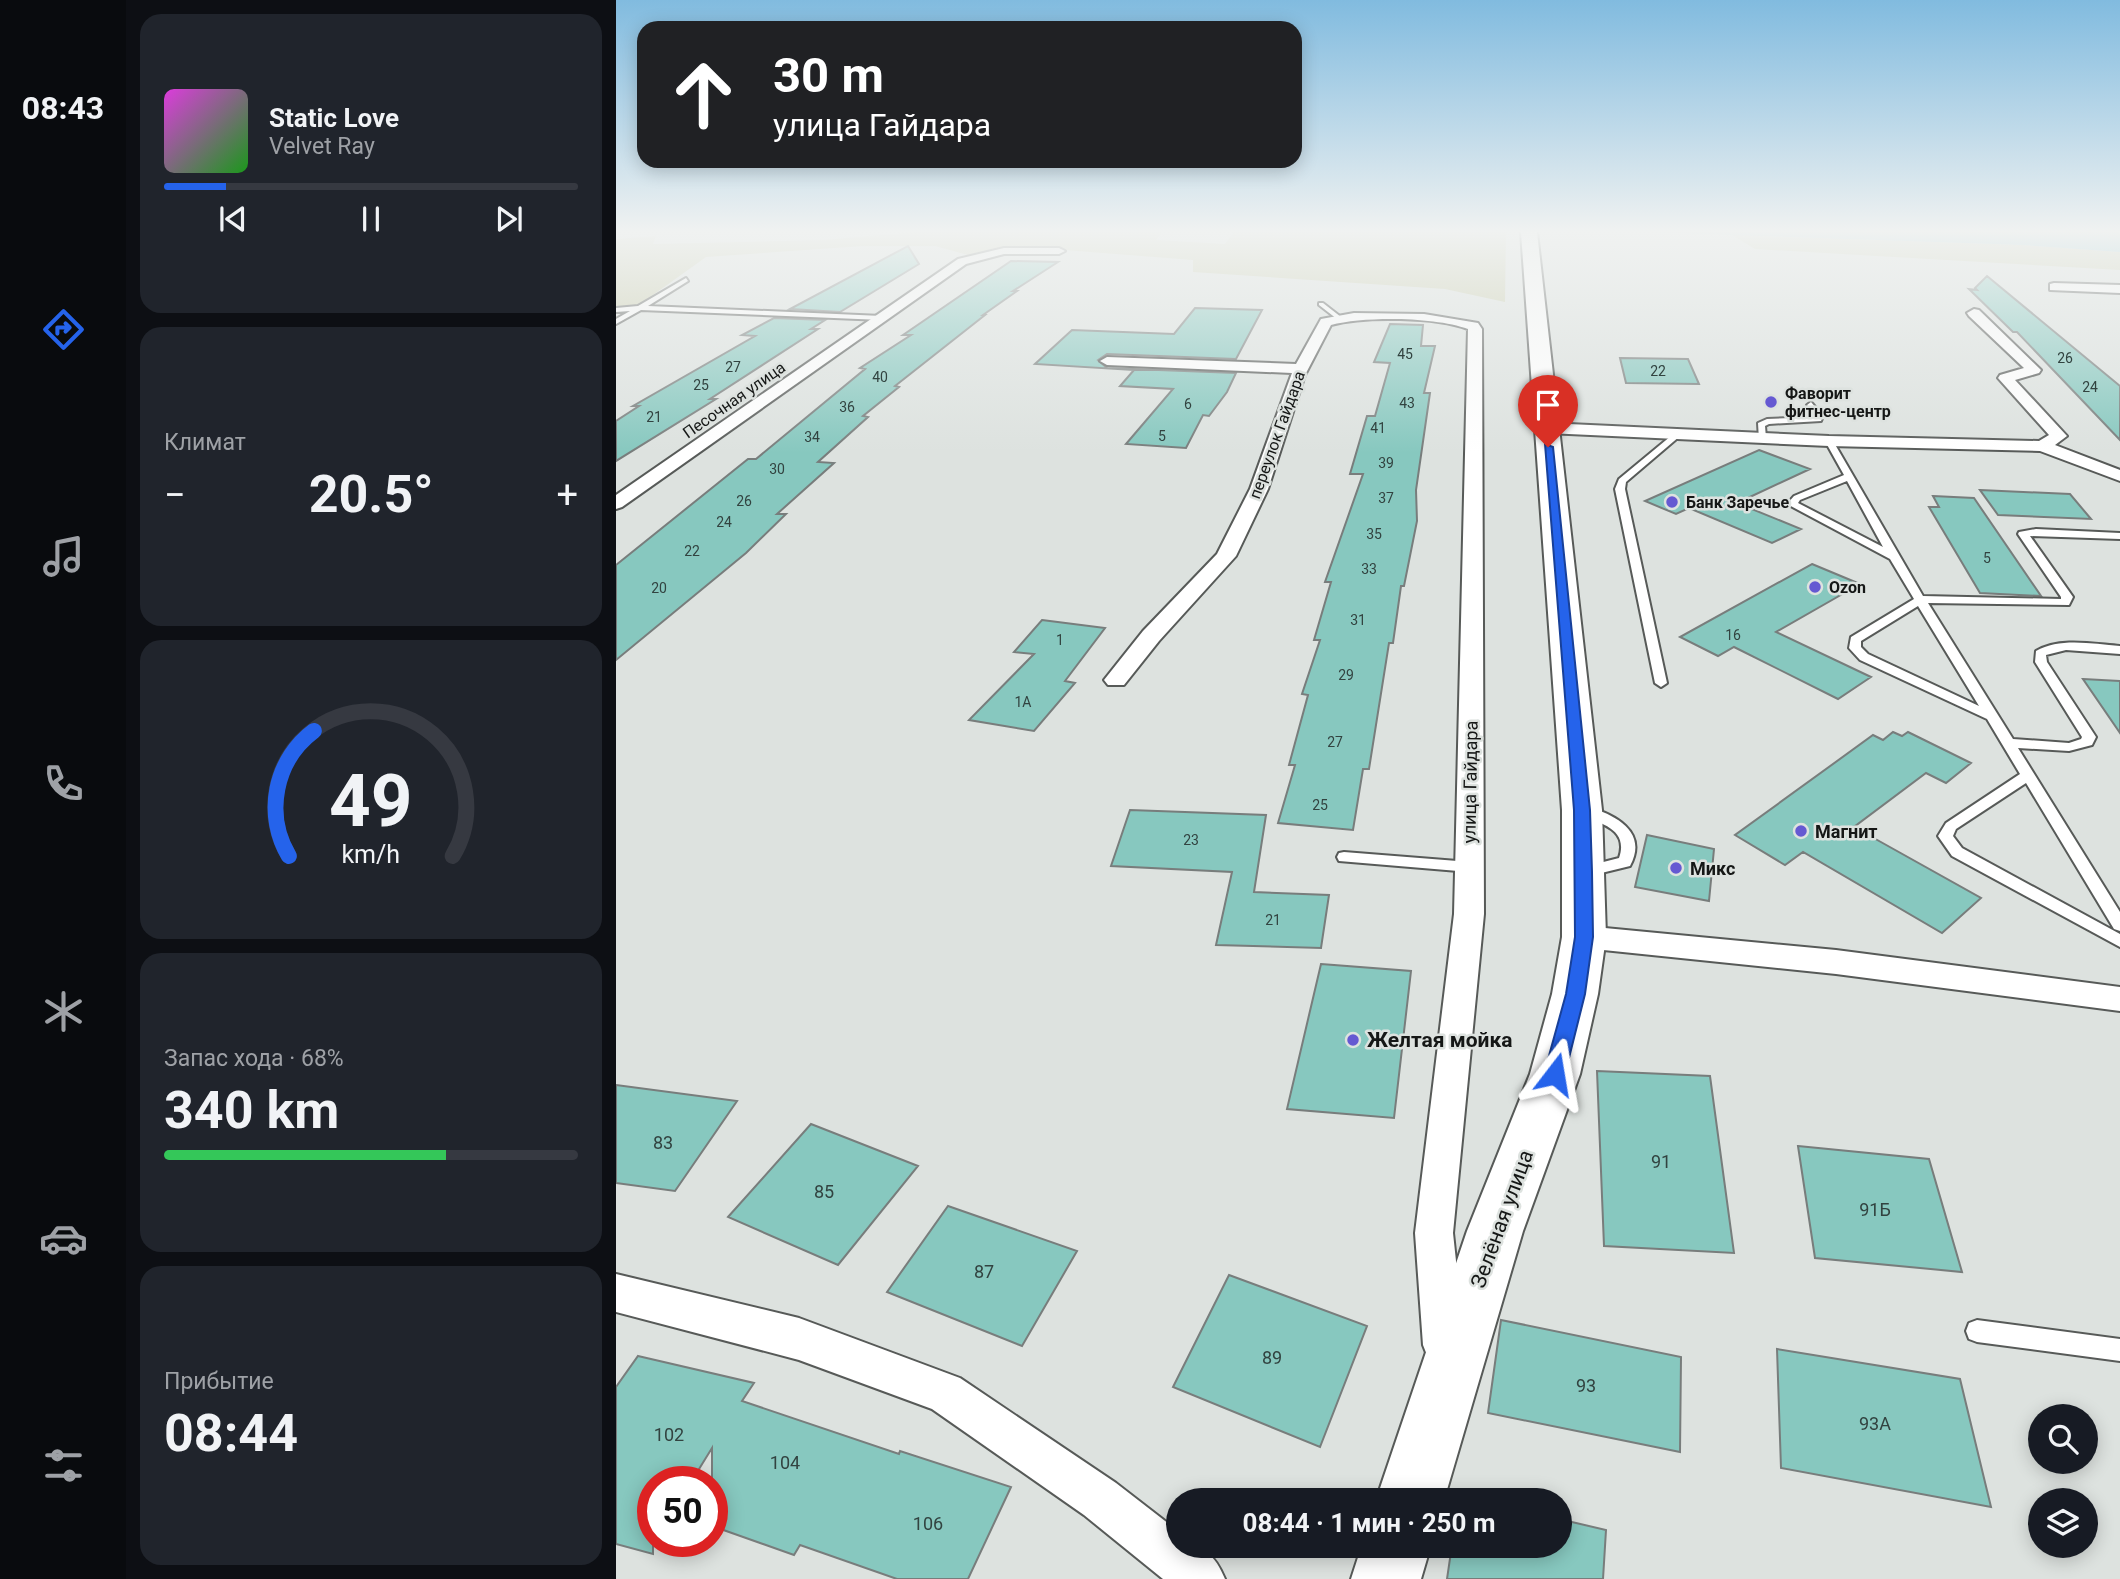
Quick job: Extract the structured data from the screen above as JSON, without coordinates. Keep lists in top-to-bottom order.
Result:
{
  "streets": {
    "main road": ["Зелёная улица"],
    "street": ["Песочная улица", "переулок Гайдара", "улица Гайдара"]
  },
  "crossings": [
    ["переулок Гайдара", "улица Гайдара"],
    ["улица Гайдара", "Зелёная улица"]
  ],
  "places": [
    "Фаворит фитнес-центр",
    "Банк Заречье",
    "Ozon",
    "Магнит",
    "Микс",
    "Желтая мойка"
  ],
  "house_numbers": [
    "45",
    "26",
    "27",
    "22",
    "40",
    "25",
    "24",
    "43",
    "6",
    "36",
    "21",
    "41",
    "5",
    "34",
    "39",
    "30",
    "37",
    "26",
    "24",
    "35",
    "22",
    "5",
    "33",
    "20",
    "31",
    "16",
    "1",
    "29",
    "1А",
    "27",
    "25",
    "23",
    "21",
    "83",
    "91",
    "85",
    "91Б",
    "87",
    "89",
    "93",
    "93А",
    "102",
    "104",
    "106"
  ],
  "page": {
    "tabs": "08:43",
    "turn": ["30 m", "улица Гайдара"],
    "song": ["Static Love", "Velvet Ray"],
    "tile": [
      "Климат",
      ["Запас хода · 68%", "340 km"],
      ["Прибытие", "08:44"]
    ],
    "heat": ["−", "20.5°", "+"],
    "limit": "50",
    "trip": "08:44 · 1 мин · 250 m",
    "gauge": ["49", "km/h"]
  }
}
